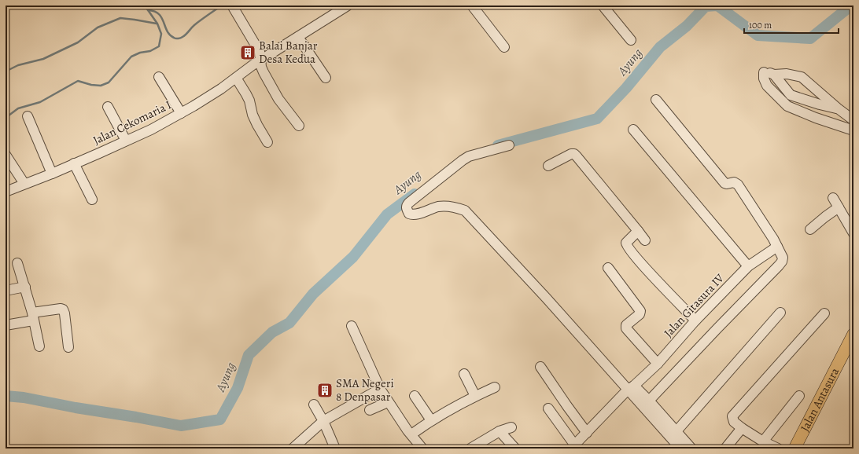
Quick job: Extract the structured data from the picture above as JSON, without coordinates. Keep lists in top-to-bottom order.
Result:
{
  "streets": {
    "main road": ["Jalan Antasura"],
    "street": ["Jalan Cekomaria I", "Jalan Gitasura IV"]
  },
  "water": ["Ayung"],
  "places": {
    "building": ["Balai Banjar Desa Kedua", "SMA Negeri 8 Denpasar"]
  },
  "scale_bar": "100 m"
}
